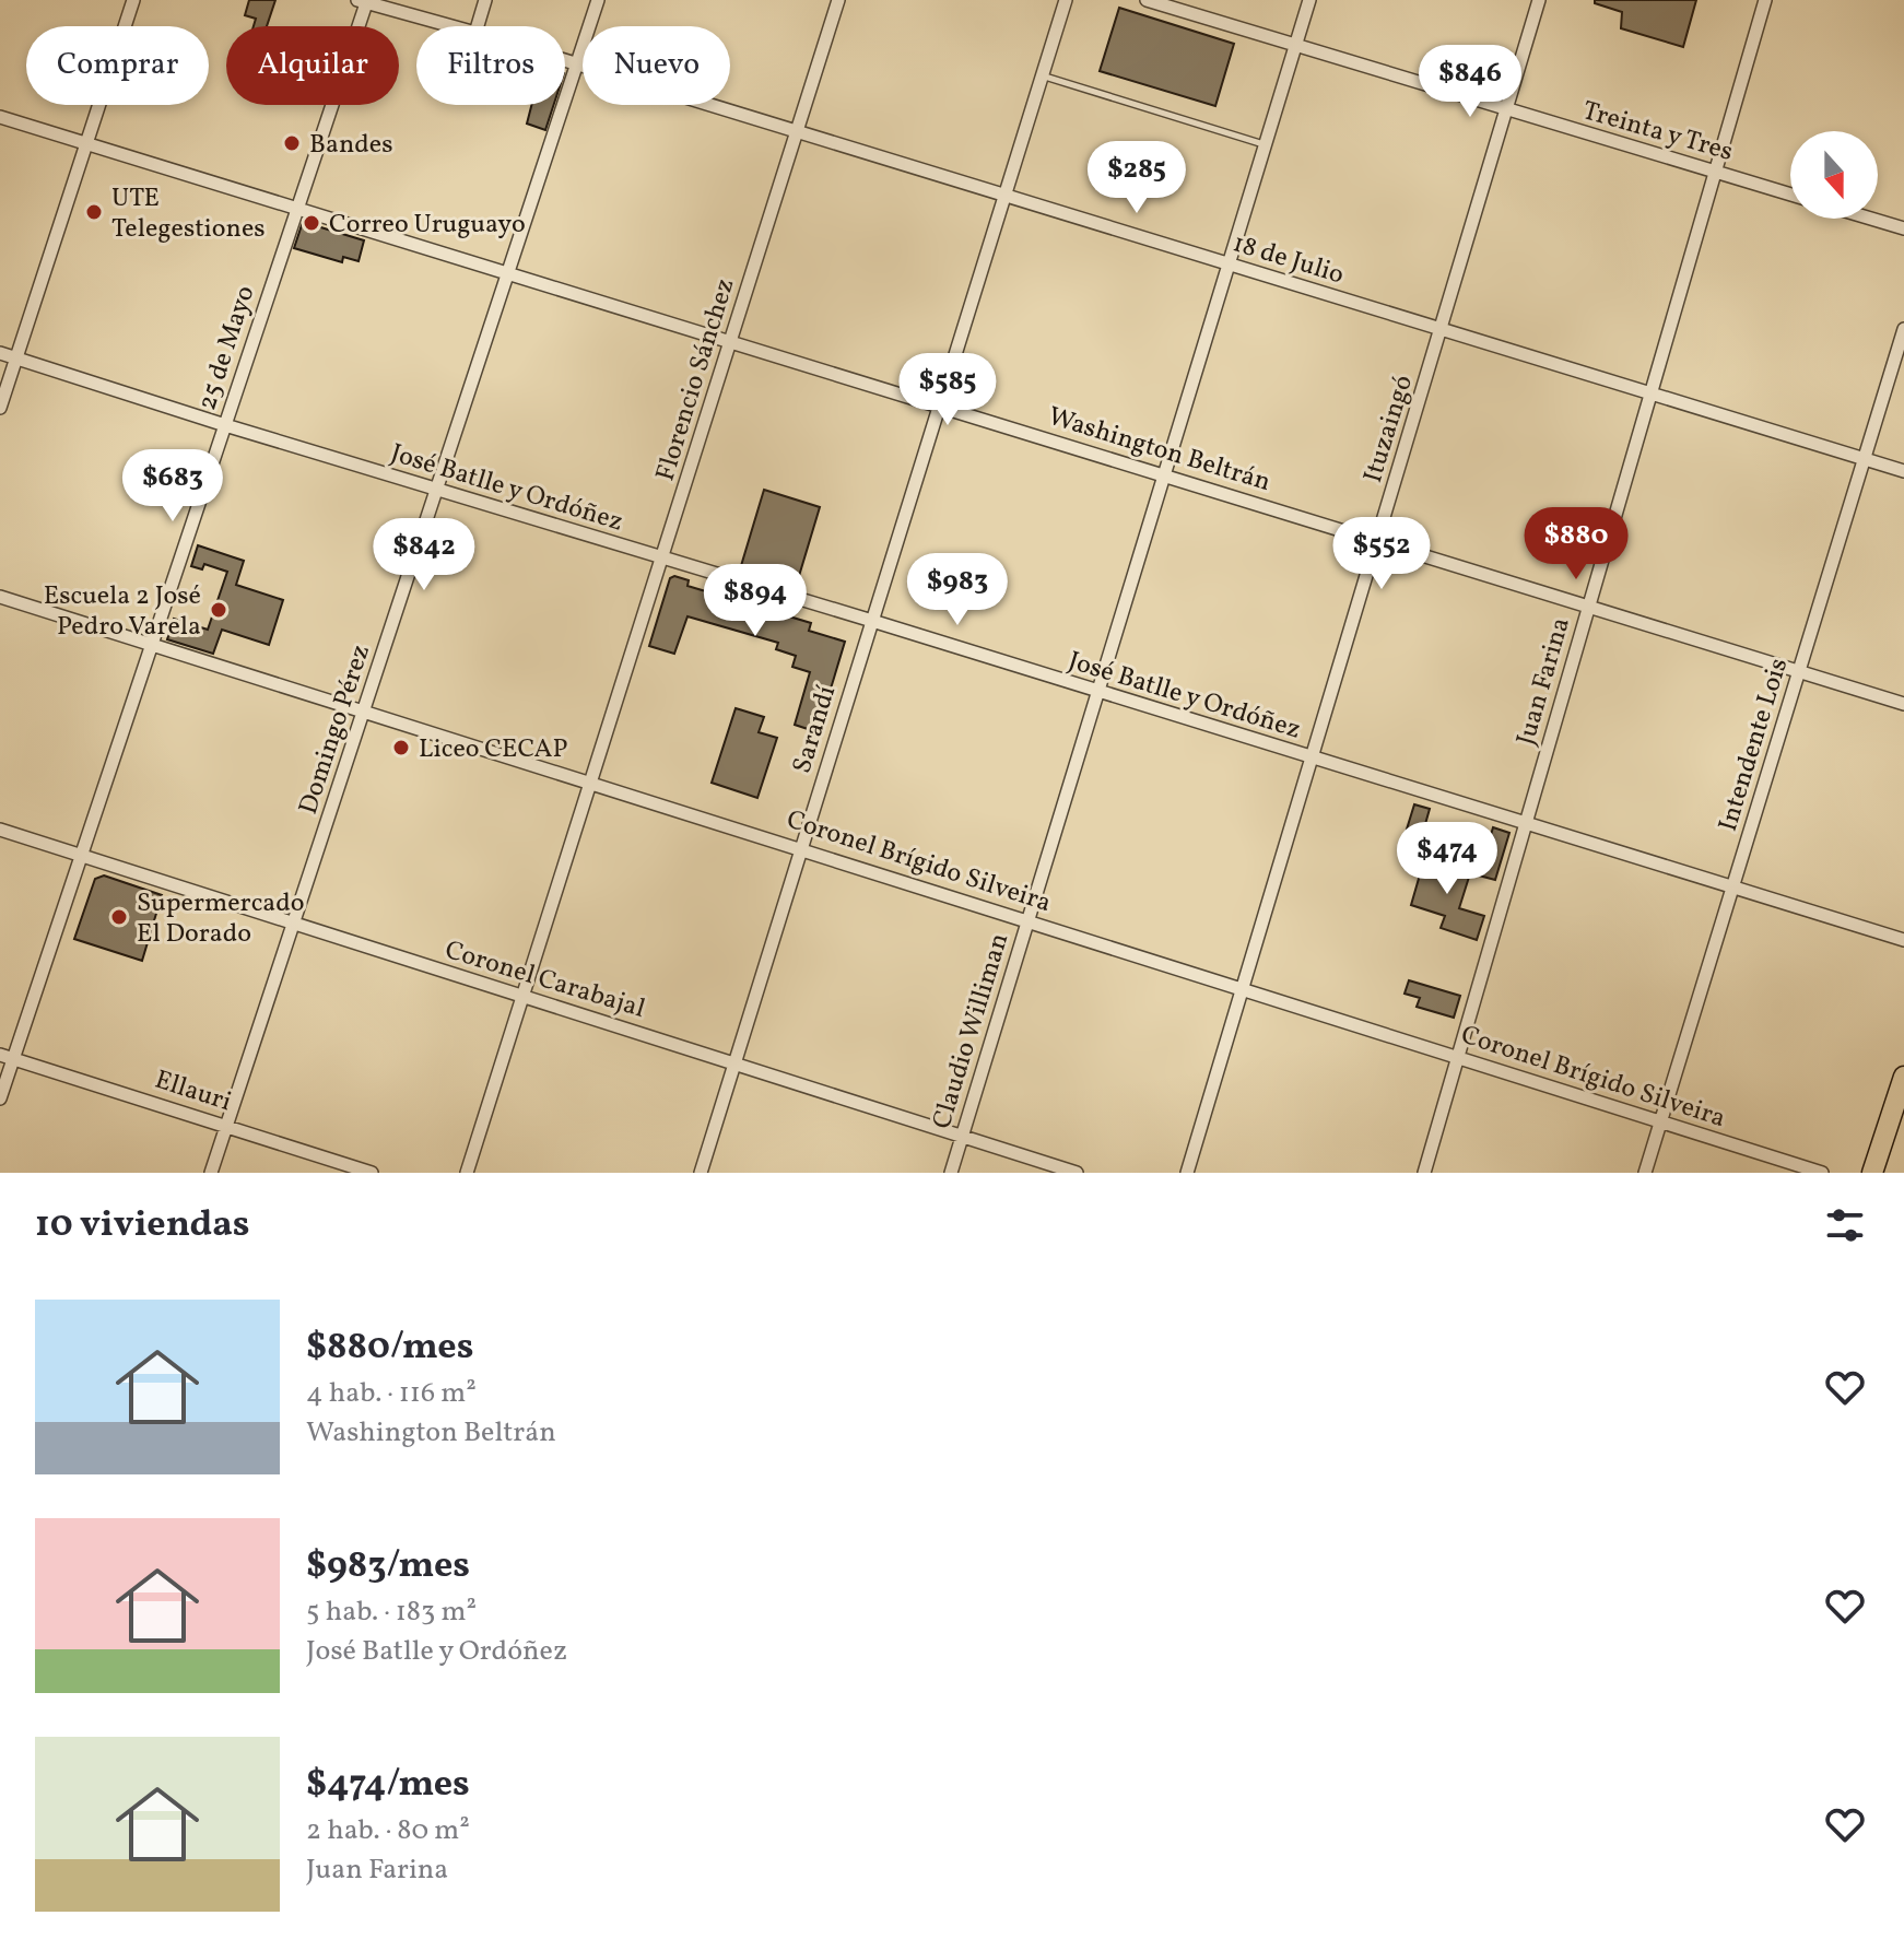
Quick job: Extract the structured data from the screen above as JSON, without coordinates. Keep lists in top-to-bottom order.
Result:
{
  "streets": {
    "street": [
      "Treinta y Tres",
      "18 de Julio",
      "25 de Mayo",
      "Florencio Sánchez",
      "Ituzaingó",
      "Washington Beltrán",
      "José Batlle y Ordóñez",
      "Juan Farina",
      "Domingo Pérez",
      "Sarandí",
      "Intendente Lois",
      "Coronel Brígido Silveira",
      "Coronel Carabajal",
      "Claudio Williman",
      "Ellauri"
    ]
  },
  "crossings": [
    ["Treinta y Tres", "Ituzaingó"],
    ["Treinta y Tres", "Juan Farina"],
    ["Treinta y Tres", "Claudio Williman"],
    ["18 de Julio", "25 de Mayo"],
    ["18 de Julio", "Florencio Sánchez"],
    ["18 de Julio", "Ituzaingó"],
    ["18 de Julio", "Juan Farina"],
    ["18 de Julio", "Domingo Pérez"],
    ["18 de Julio", "Sarandí"],
    ["18 de Julio", "Intendente Lois"],
    ["18 de Julio", "Claudio Williman"],
    ["25 de Mayo", "Washington Beltrán"],
    ["25 de Mayo", "José Batlle y Ordóñez"],
    ["25 de Mayo", "Coronel Brígido Silveira"],
    ["25 de Mayo", "Coronel Carabajal"],
    ["25 de Mayo", "Ellauri"],
    ["Florencio Sánchez", "Washington Beltrán"],
    ["Florencio Sánchez", "José Batlle y Ordóñez"],
    ["Florencio Sánchez", "Coronel Brígido Silveira"],
    ["Florencio Sánchez", "Coronel Carabajal"],
    ["Ituzaingó", "Washington Beltrán"],
    ["Ituzaingó", "José Batlle y Ordóñez"],
    ["Ituzaingó", "Coronel Brígido Silveira"],
    ["Washington Beltrán", "Juan Farina"],
    ["Washington Beltrán", "Domingo Pérez"],
    ["Washington Beltrán", "Sarandí"],
    ["Washington Beltrán", "Intendente Lois"],
    ["Washington Beltrán", "Claudio Williman"],
    ["José Batlle y Ordóñez", "Juan Farina"],
    ["José Batlle y Ordóñez", "Domingo Pérez"],
    ["José Batlle y Ordóñez", "Sarandí"],
    ["José Batlle y Ordóñez", "Intendente Lois"],
    ["José Batlle y Ordóñez", "Claudio Williman"],
    ["Juan Farina", "Coronel Brígido Silveira"],
    ["Domingo Pérez", "Coronel Brígido Silveira"],
    ["Domingo Pérez", "Coronel Carabajal"],
    ["Domingo Pérez", "Ellauri"],
    ["Sarandí", "Coronel Brígido Silveira"],
    ["Sarandí", "Coronel Carabajal"],
    ["Intendente Lois", "Coronel Brígido Silveira"],
    ["Coronel Brígido Silveira", "Claudio Williman"],
    ["Coronel Carabajal", "Claudio Williman"]
  ],
  "places": [
    "Bandes",
    "UTE Telegestiones",
    "Correo Uruguayo",
    "Escuela 2 José Pedro Varela",
    "Liceo CECAP",
    "Supermercado El Dorado"
  ],
  "north": "bottom",
  "page": {
    "chip": [
      "Comprar",
      "Alquilar",
      "Filtros",
      "Nuevo"
    ],
    "price": [
      "$846",
      "$285",
      "$585",
      "$683",
      "$880",
      "$552",
      "$842",
      "$983",
      "$894",
      "$474"
    ],
    "heading": "10 viviendas",
    "list": [
      {
        "name": "$880/mes",
        "note": "4 hab. · 116 m² · Washington Beltrán"
      },
      {
        "name": "$983/mes",
        "note": "5 hab. · 183 m² · José Batlle y Ordóñez"
      },
      {
        "name": "$474/mes",
        "note": "2 hab. · 80 m² · Juan Farina"
      }
    ]
  }
}
